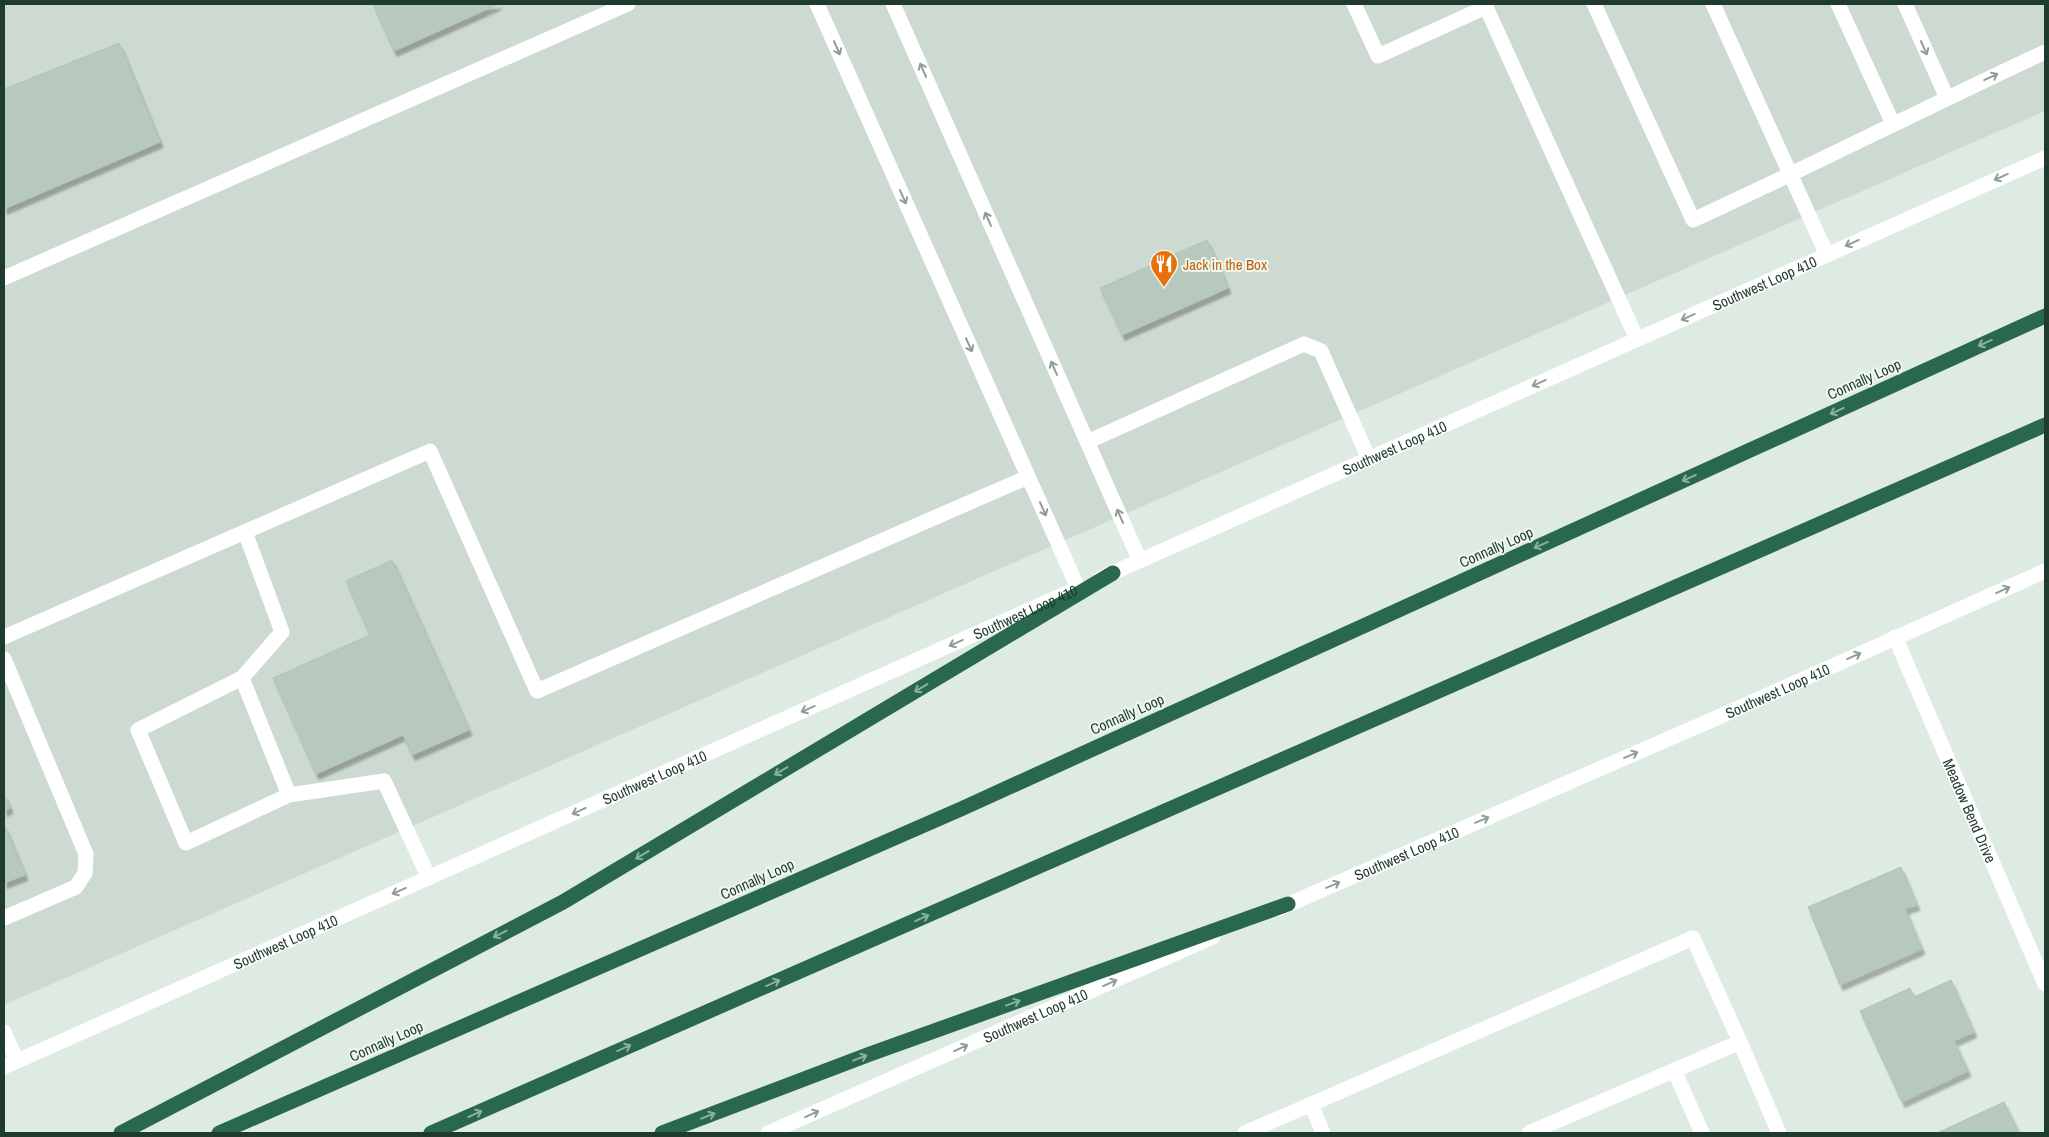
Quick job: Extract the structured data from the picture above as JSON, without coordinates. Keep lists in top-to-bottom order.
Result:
{
  "streets": {
    "highway": ["Connally Loop"],
    "main road": ["Southwest Loop 410", "Meadow Bend Drive"]
  },
  "crossings": [
    ["Southwest Loop 410", "Meadow Bend Drive"]
  ],
  "places": {
    "restaurant": ["Jack in the Box"]
  }
}
